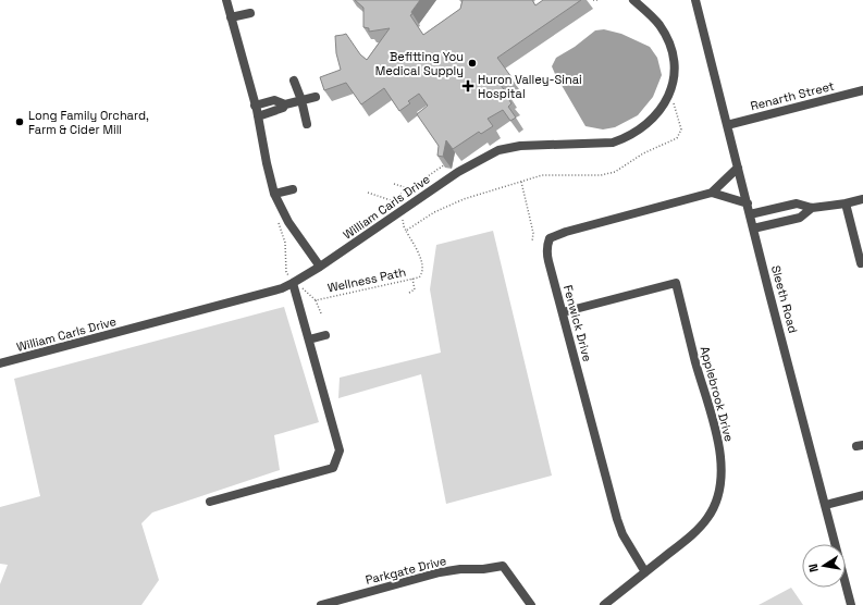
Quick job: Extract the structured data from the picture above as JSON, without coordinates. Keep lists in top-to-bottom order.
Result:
{
  "streets": {
    "street": [
      "Renarth Street",
      "William Carls Drive",
      "Sleeth Road",
      "Fenwick Drive",
      "Applebrook Drive",
      "Parkgate Drive"
    ],
    "path": ["Wellness Path"]
  },
  "crossings": [
    ["Renarth Street", "Sleeth Road"],
    ["William Carls Drive", "Wellness Path"],
    ["Sleeth Road", "Fenwick Drive"],
    ["Fenwick Drive", "Applebrook Drive"]
  ],
  "places": {
    "other": ["Befitting You Medical Supply", "Long Family Orchard, Farm & Cider Mill"],
    "health": ["Huron Valley-Sinai Hospital"]
  },
  "north": "left"
}
